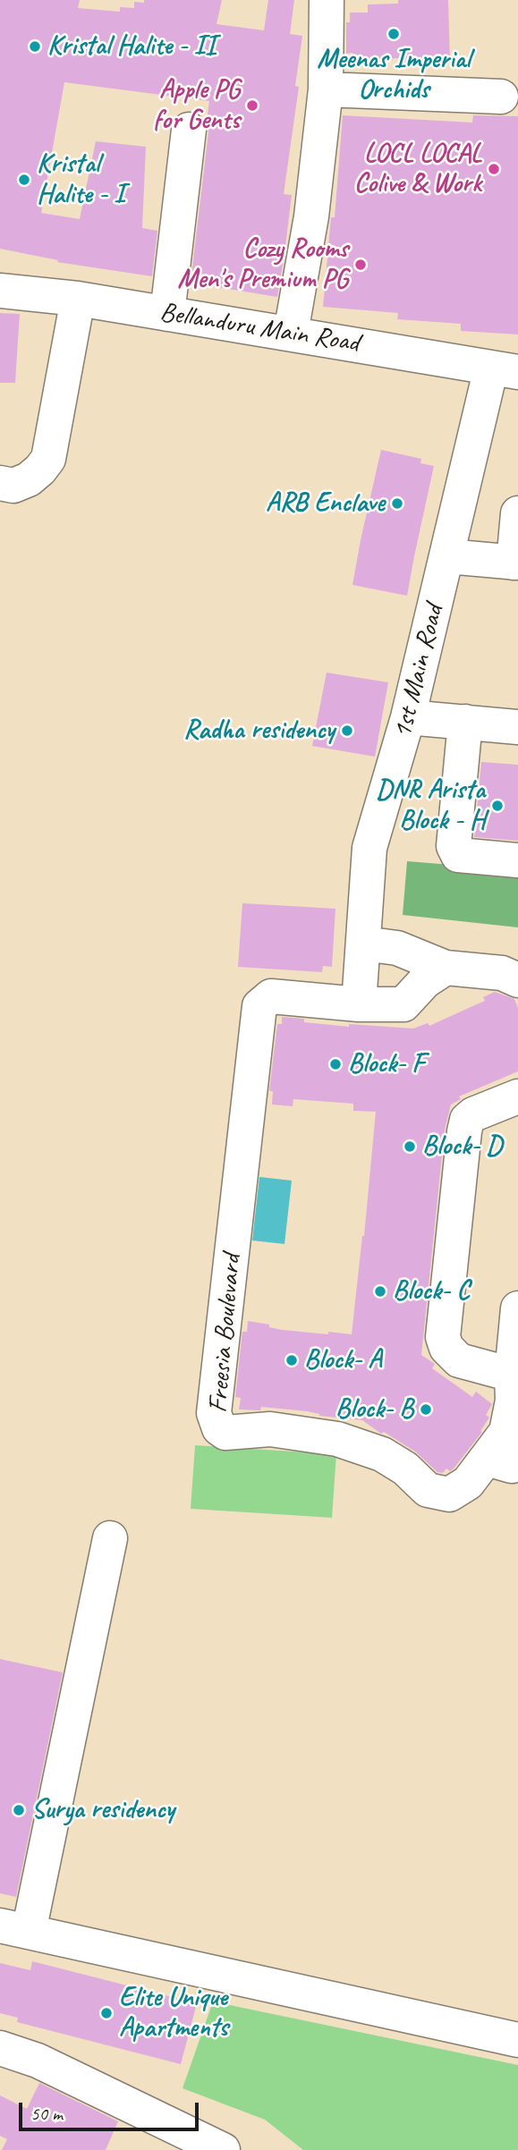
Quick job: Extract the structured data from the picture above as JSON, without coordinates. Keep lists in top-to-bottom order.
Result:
{
  "streets": {
    "street": ["Bellanduru Main Road", "1st Main Road", "Freesia Boulevard"]
  },
  "crossings": [
    ["Bellanduru Main Road", "1st Main Road"],
    ["1st Main Road", "Freesia Boulevard"]
  ],
  "places": [
    "Meenas Imperial Orchids",
    "Kristal Halite - II",
    "Apple PG for Gents",
    "LOCL LOCAL Colive & Work",
    "Kristal Halite - I",
    "Cozy Rooms Men's Premium PG",
    "ARB Enclave",
    "Radha residency",
    "DNR Arista Block - H",
    "Block- F",
    "Block- D",
    "Block- C",
    "Block- A",
    "Block- B",
    "Surya residency",
    "Elite Unique Apartments"
  ],
  "scale_bar": "50 m"
}
